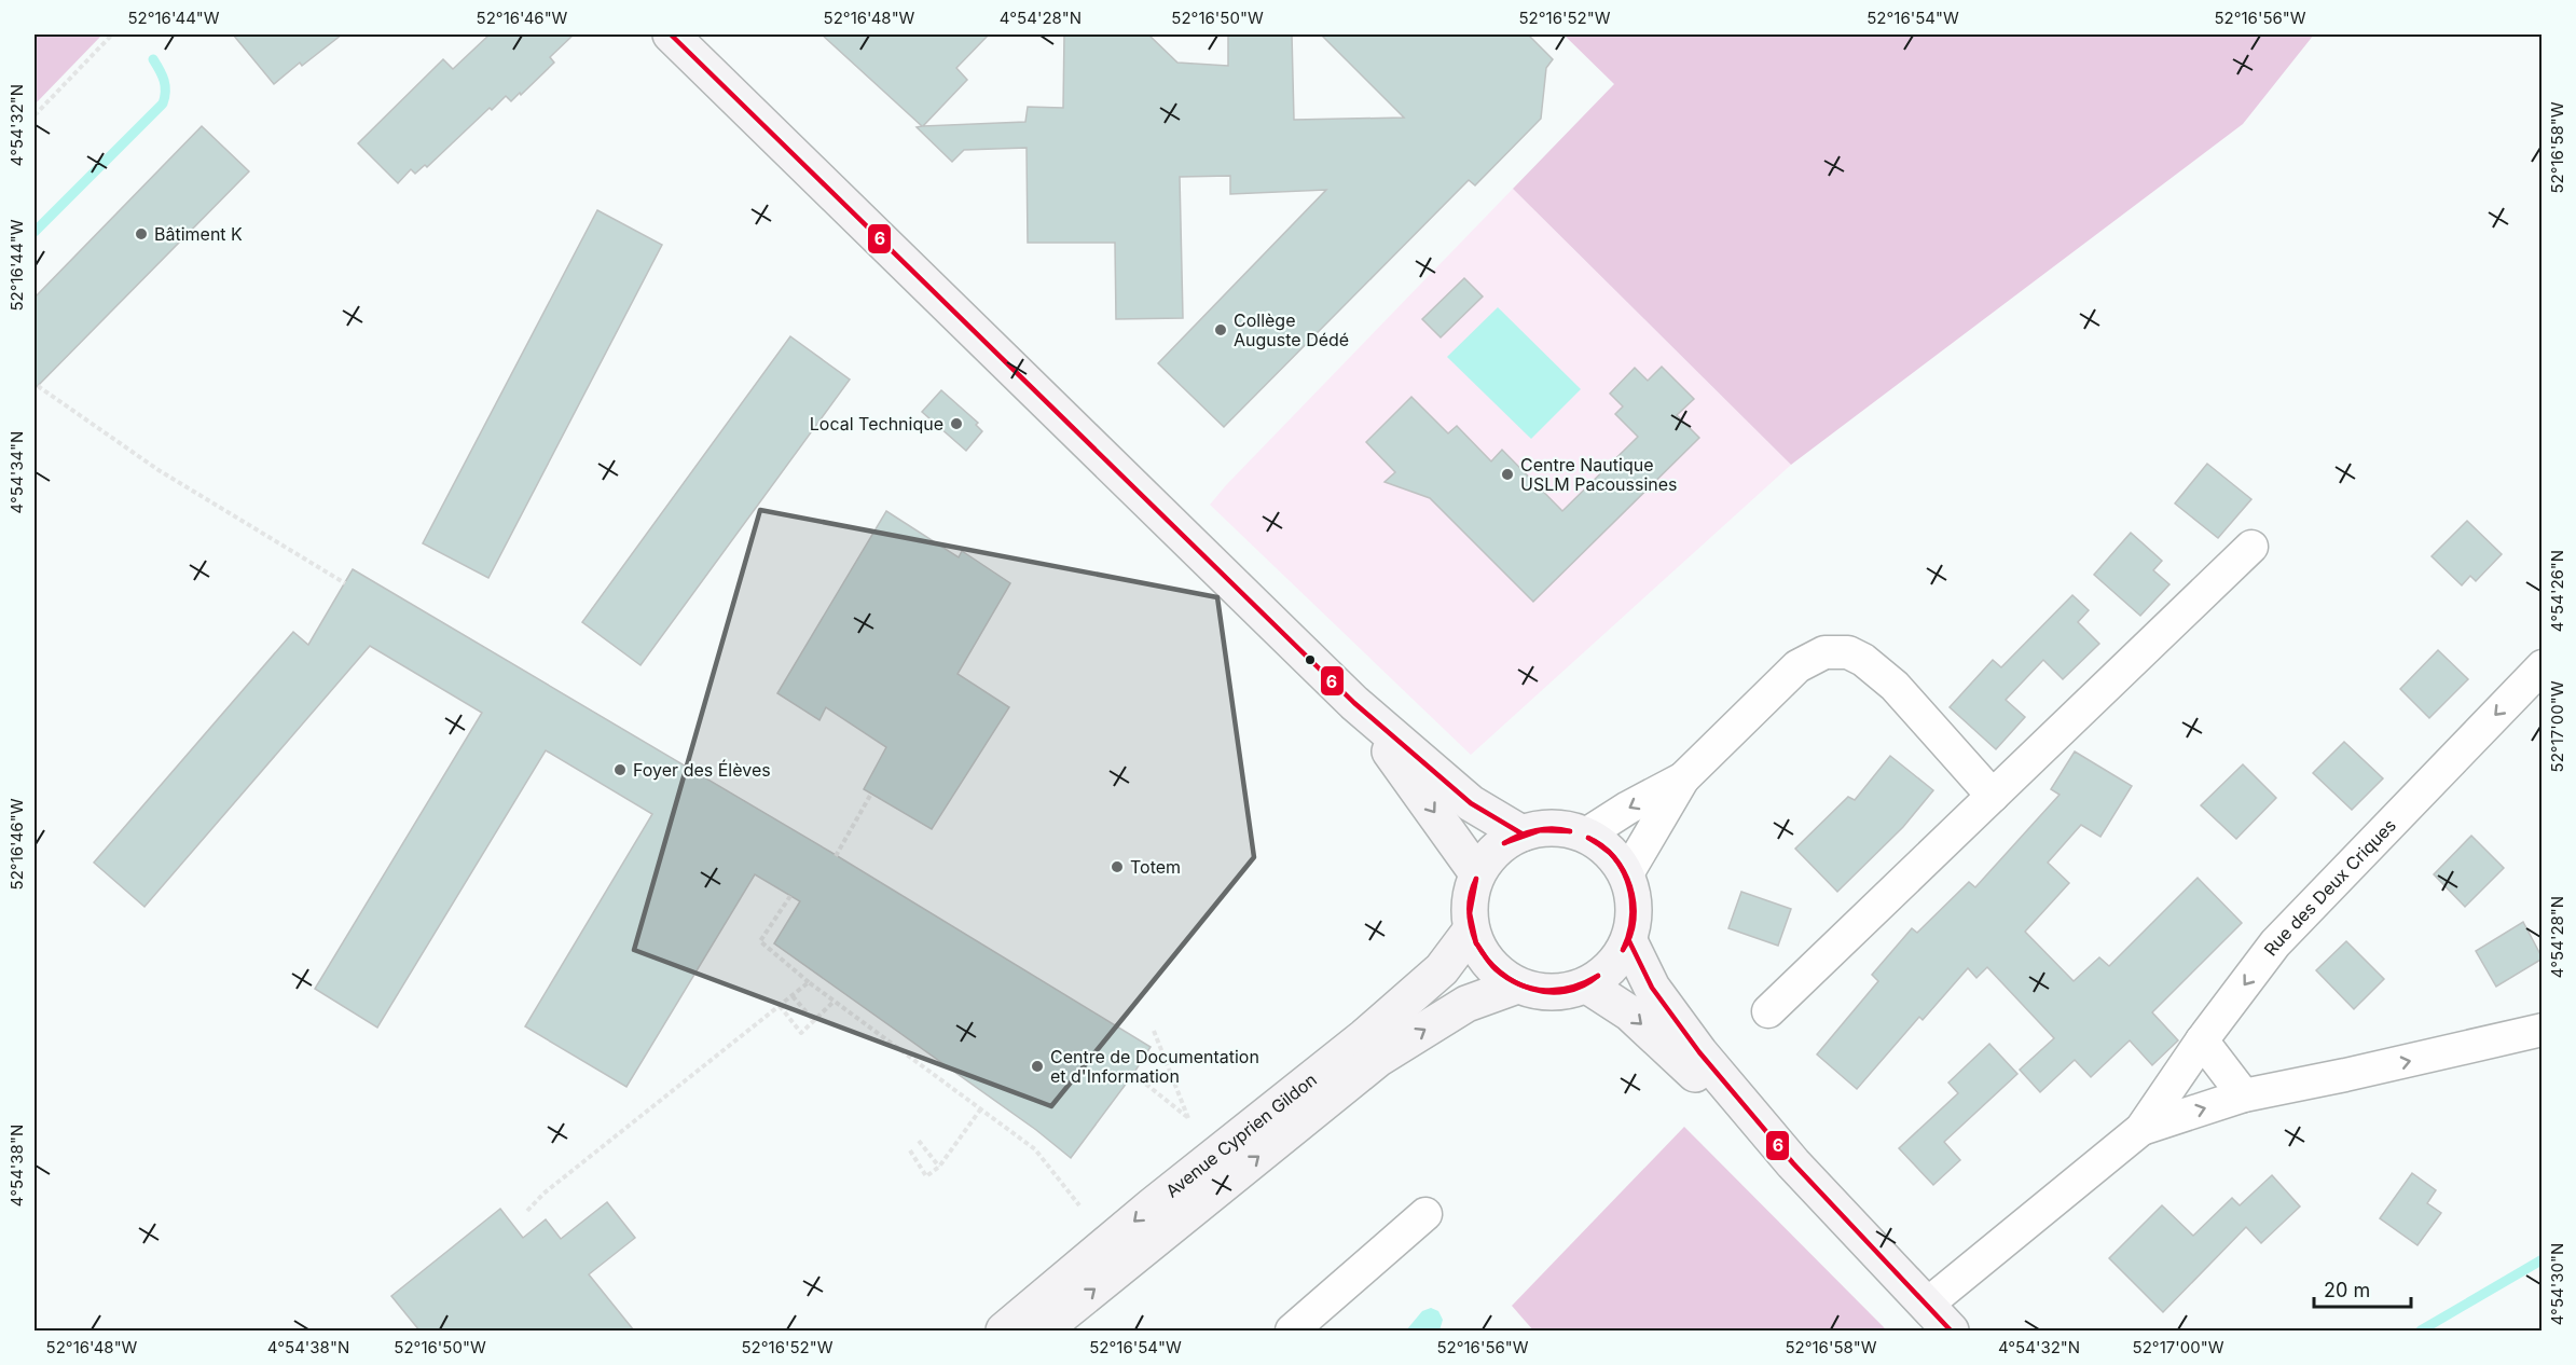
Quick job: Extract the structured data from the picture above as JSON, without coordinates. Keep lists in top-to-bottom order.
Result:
{
  "streets": {
    "street": ["Rue des Deux Criques", "Avenue Cyprien Gildon"]
  },
  "places": [
    "Bâtiment K",
    "Collège Auguste Dédé",
    "Local Technique",
    "Centre Nautique USLM Pacoussines",
    "Foyer des Élèves",
    "Totem",
    "Centre de Documentation et d'Information"
  ],
  "lines": ["transit line 6"],
  "scale_bar": "20 m",
  "coordinates": [
    "52°16'44\"W",
    "52°16'46\"W",
    "52°16'48\"W",
    "4°54'28\"N",
    "52°16'50\"W",
    "52°16'52\"W",
    "52°16'54\"W",
    "52°16'56\"W",
    "4°54'32\"N",
    "52°16'58\"W",
    "4°54'34\"N",
    "4°54'26\"N",
    "52°17'00\"W",
    "4°54'38\"N",
    "4°54'30\"N"
  ]
}
